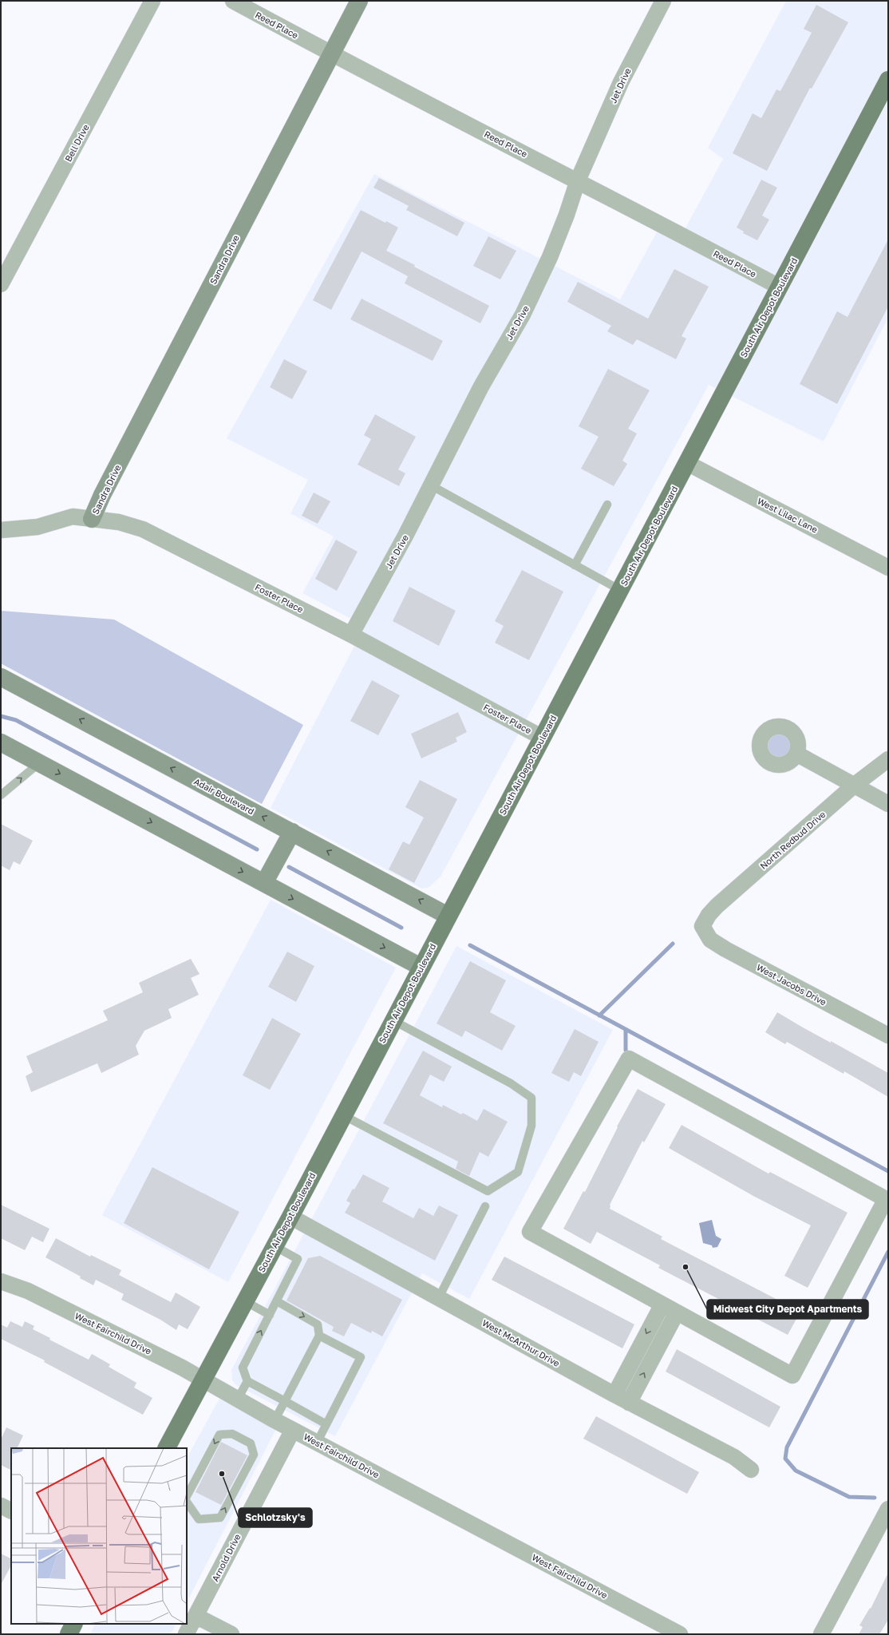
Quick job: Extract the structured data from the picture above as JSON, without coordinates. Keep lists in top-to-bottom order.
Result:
{
  "streets": {
    "main road": ["South Air Depot Boulevard"],
    "street": [
      "Reed Place",
      "Jet Drive",
      "Bell Drive",
      "Sandra Drive",
      "West Lilac Lane",
      "Foster Place",
      "Adair Boulevard",
      "North Redbud Drive",
      "West Jacobs Drive",
      "West Fairchild Drive",
      "West McArthur Drive",
      "Arnold Drive"
    ]
  },
  "crossings": [
    ["Reed Place", "Jet Drive"],
    ["Reed Place", "Sandra Drive"],
    ["Reed Place", "South Air Depot Boulevard"],
    ["Jet Drive", "Foster Place"],
    ["Sandra Drive", "Foster Place"],
    ["South Air Depot Boulevard", "West Lilac Lane"],
    ["South Air Depot Boulevard", "Foster Place"],
    ["South Air Depot Boulevard", "Adair Boulevard"],
    ["South Air Depot Boulevard", "West Fairchild Drive"],
    ["South Air Depot Boulevard", "West McArthur Drive"],
    ["North Redbud Drive", "West Jacobs Drive"],
    ["West Fairchild Drive", "Arnold Drive"]
  ],
  "places": ["Midwest City Depot Apartments", "Schlotzsky's"]
}
